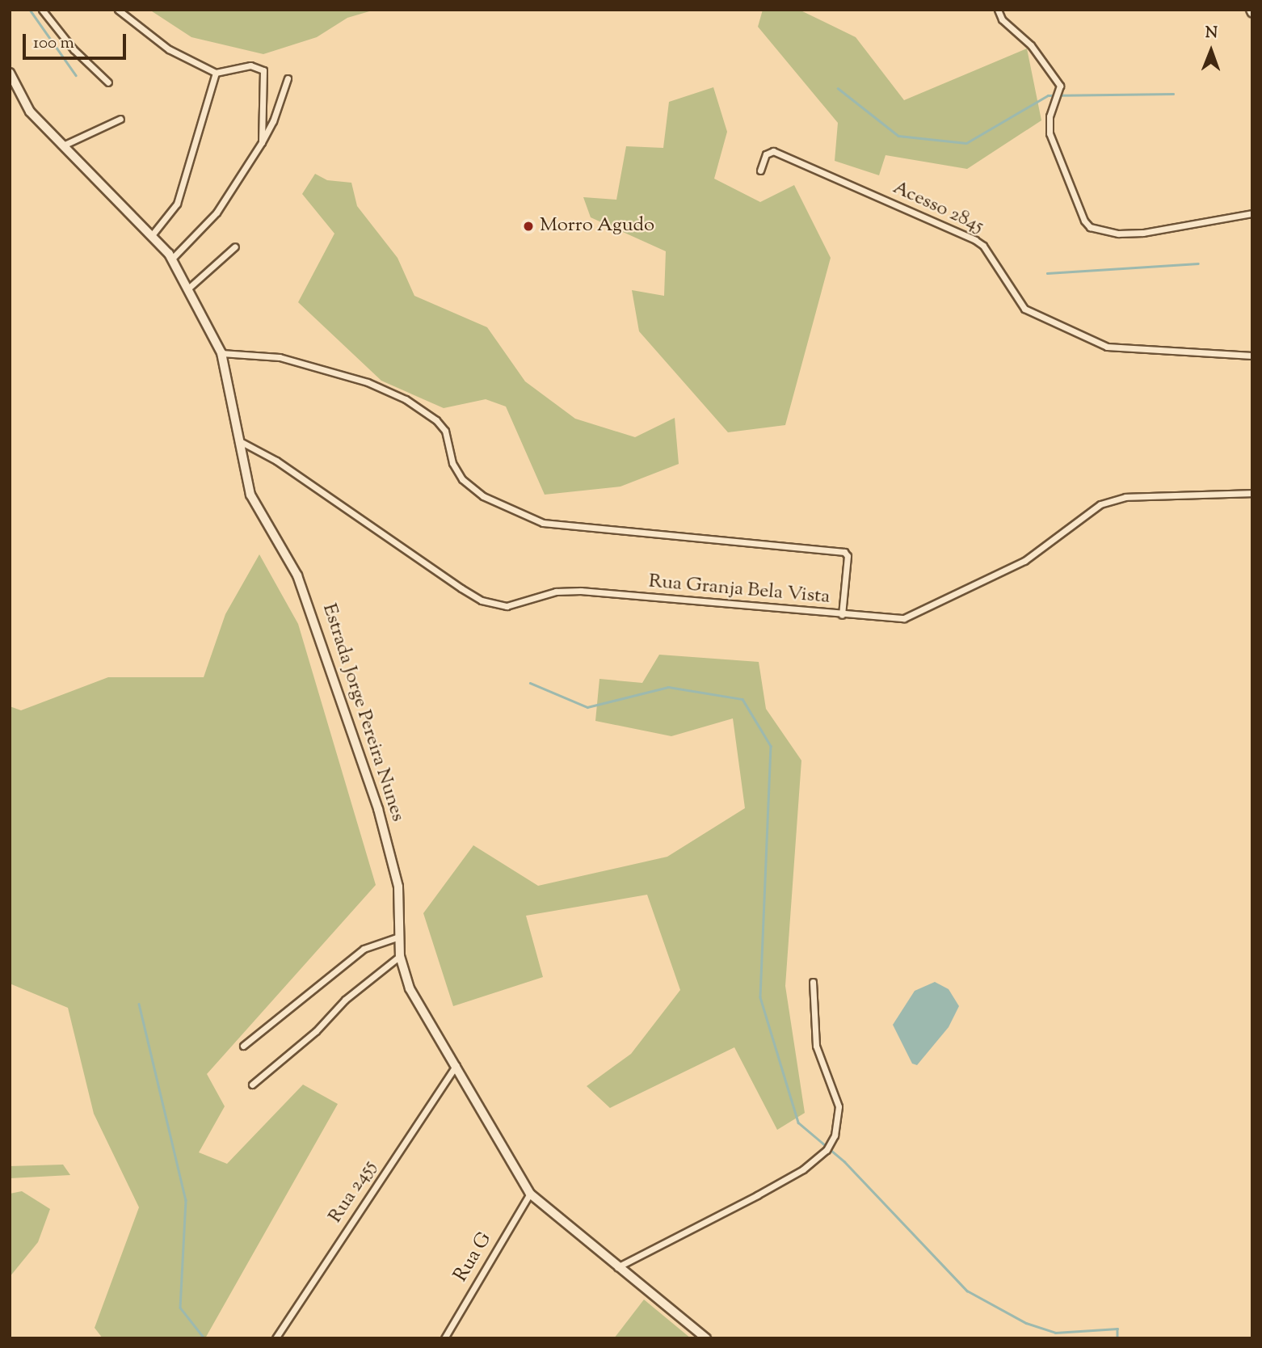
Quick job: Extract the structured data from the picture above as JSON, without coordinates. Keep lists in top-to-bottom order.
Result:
{
  "streets": {
    "street": [
      "Acesso 2845",
      "Rua Granja Bela Vista",
      "Estrada Jorge Pereira Nunes",
      "Rua 2455",
      "Rua G"
    ]
  },
  "crossings": [
    ["Rua Granja Bela Vista", "Estrada Jorge Pereira Nunes"],
    ["Estrada Jorge Pereira Nunes", "Rua 2455"],
    ["Estrada Jorge Pereira Nunes", "Rua G"]
  ],
  "places": ["Morro Agudo"],
  "scale_bar": "100 m",
  "north": "top"
}
